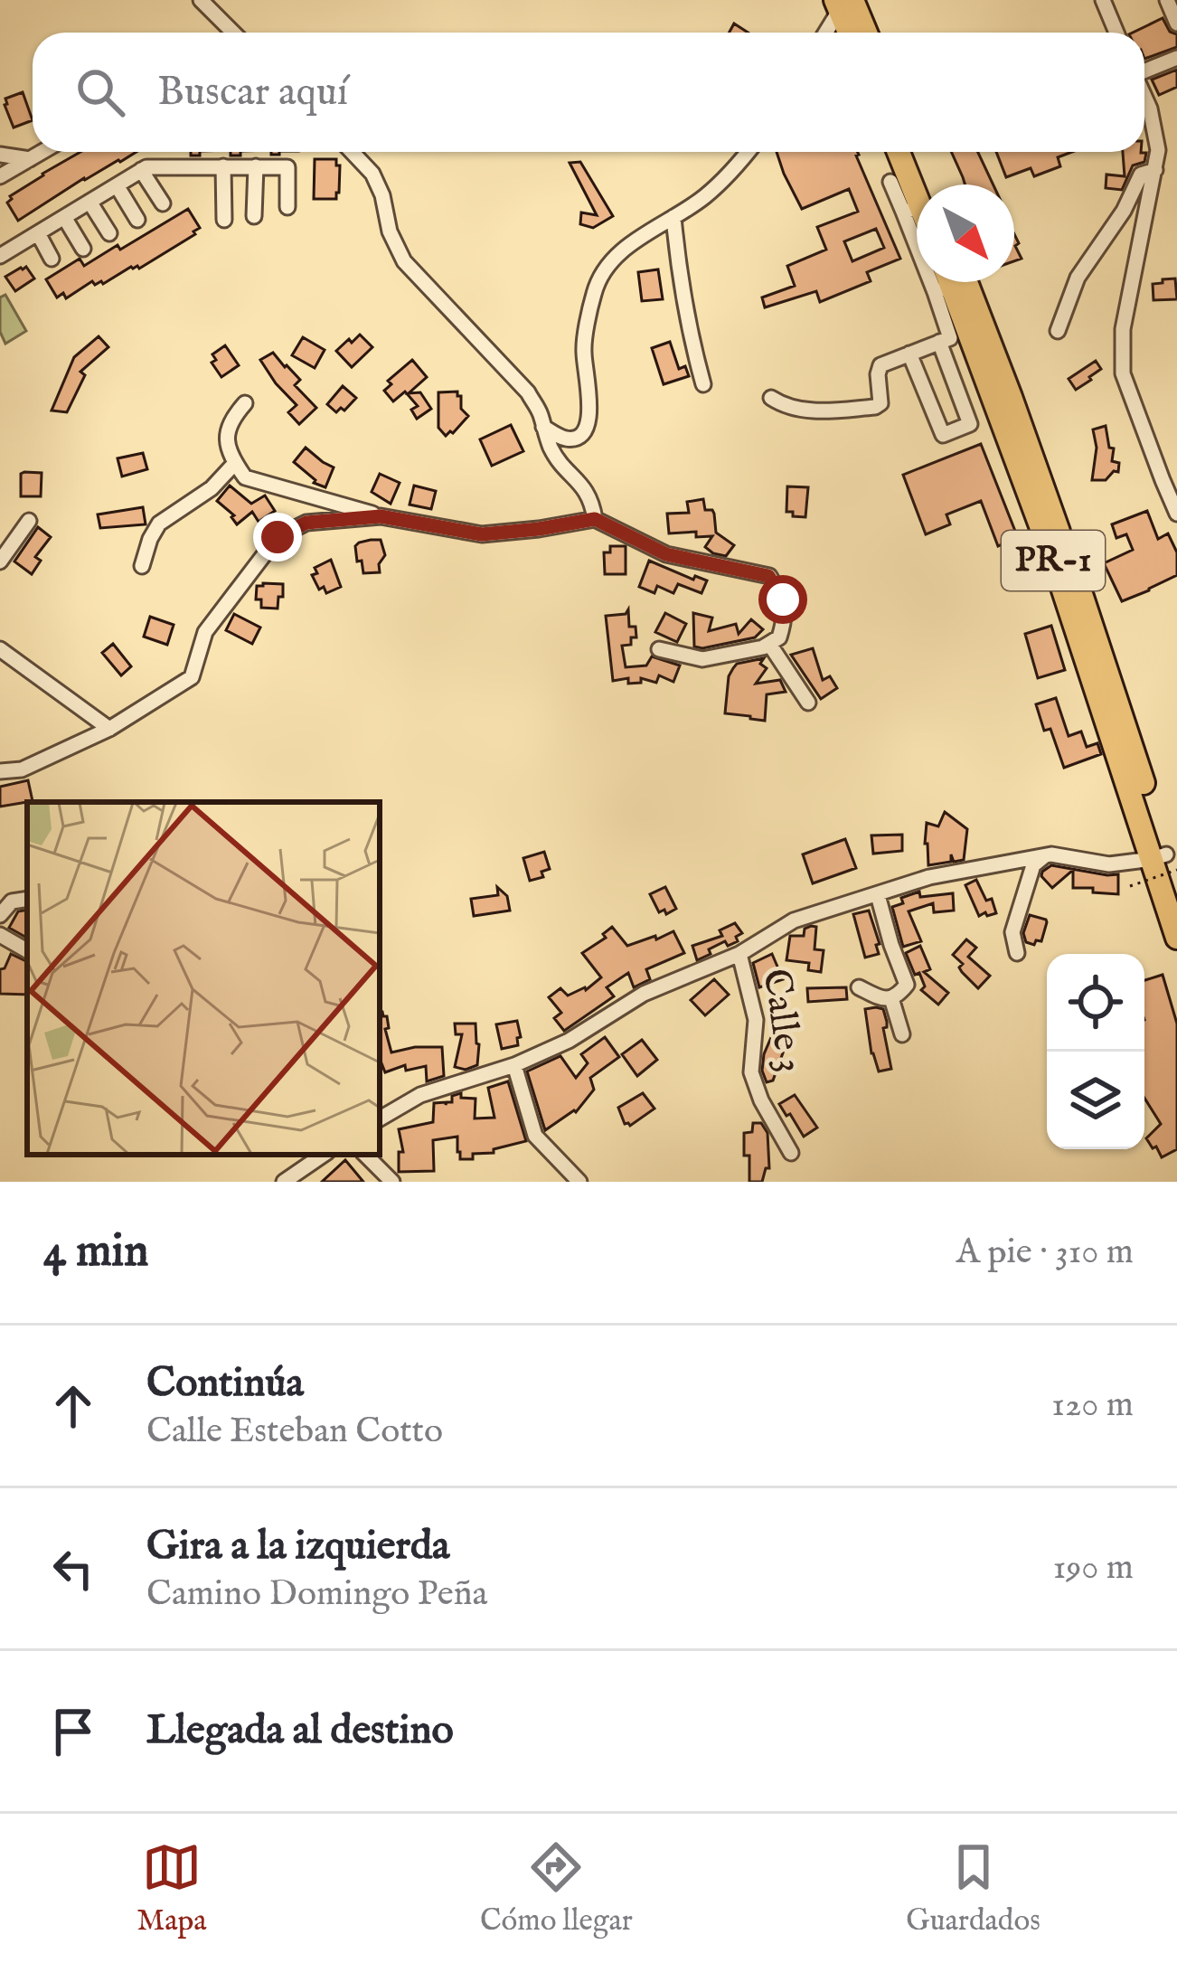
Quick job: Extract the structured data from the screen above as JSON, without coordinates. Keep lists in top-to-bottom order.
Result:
{
  "streets": {
    "highway": ["PR-1"],
    "street": ["Calle 3"]
  },
  "north": "bottom right",
  "page": {
    "search": "Buscar aquí",
    "heading": ["4 min", "A pie · 310 m"],
    "list": [
      ["Continúa", "Calle Esteban Cotto", "120 m"],
      ["Gira a la izquierda", "Camino Domingo Peña", "190 m"],
      "Llegada al destino"
    ],
    "nav": ["Mapa", "Cómo llegar", "Guardados"]
  }
}
